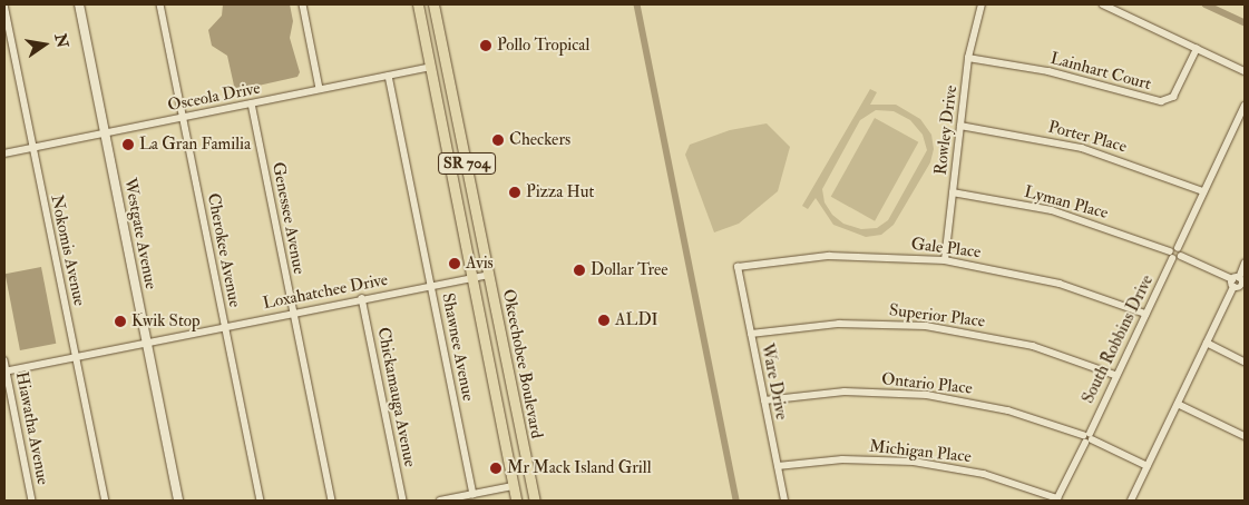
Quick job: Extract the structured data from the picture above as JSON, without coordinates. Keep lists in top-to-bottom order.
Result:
{
  "streets": {
    "main road": ["SR 704", "Okeechobee Boulevard"],
    "street": [
      "Lainhart Court",
      "Osceola Drive",
      "Rowley Drive",
      "Porter Place",
      "Lyman Place",
      "Genessee Avenue",
      "Westgate Avenue",
      "Gale Place",
      "Nokomis Avenue",
      "Cherokee Avenue",
      "Loxahatchee Drive",
      "Superior Place",
      "South Robbins Drive",
      "Shawnee Avenue",
      "Ware Drive",
      "Ontario Place",
      "Chickamauga Avenue",
      "Hiawatha Avenue",
      "Michigan Place"
    ]
  },
  "crossings": [
    ["Lainhart Court", "Rowley Drive"],
    ["Osceola Drive", "Genessee Avenue"],
    ["Osceola Drive", "Westgate Avenue"],
    ["Osceola Drive", "Nokomis Avenue"],
    ["Osceola Drive", "Cherokee Avenue"],
    ["Osceola Drive", "Shawnee Avenue"],
    ["Osceola Drive", "Okeechobee Boulevard"],
    ["Rowley Drive", "Porter Place"],
    ["Rowley Drive", "Lyman Place"],
    ["Rowley Drive", "Gale Place"],
    ["Lyman Place", "South Robbins Drive"],
    ["Genessee Avenue", "Loxahatchee Drive"],
    ["Westgate Avenue", "Loxahatchee Drive"],
    ["Gale Place", "South Robbins Drive"],
    ["Gale Place", "Ware Drive"],
    ["Nokomis Avenue", "Loxahatchee Drive"],
    ["Cherokee Avenue", "Loxahatchee Drive"],
    ["Loxahatchee Drive", "Shawnee Avenue"],
    ["Loxahatchee Drive", "Okeechobee Boulevard"],
    ["Loxahatchee Drive", "Chickamauga Avenue"],
    ["Loxahatchee Drive", "Hiawatha Avenue"],
    ["Superior Place", "South Robbins Drive"],
    ["Superior Place", "Ware Drive"],
    ["South Robbins Drive", "Ontario Place"],
    ["South Robbins Drive", "Michigan Place"],
    ["Ware Drive", "Ontario Place"],
    ["Ware Drive", "Michigan Place"]
  ],
  "places": [
    "Pollo Tropical",
    "Checkers",
    "La Gran Familia",
    "Pizza Hut",
    "Avis",
    "Dollar Tree",
    "ALDI",
    "Kwik Stop",
    "Mr Mack Island Grill"
  ],
  "north": "right"
}
